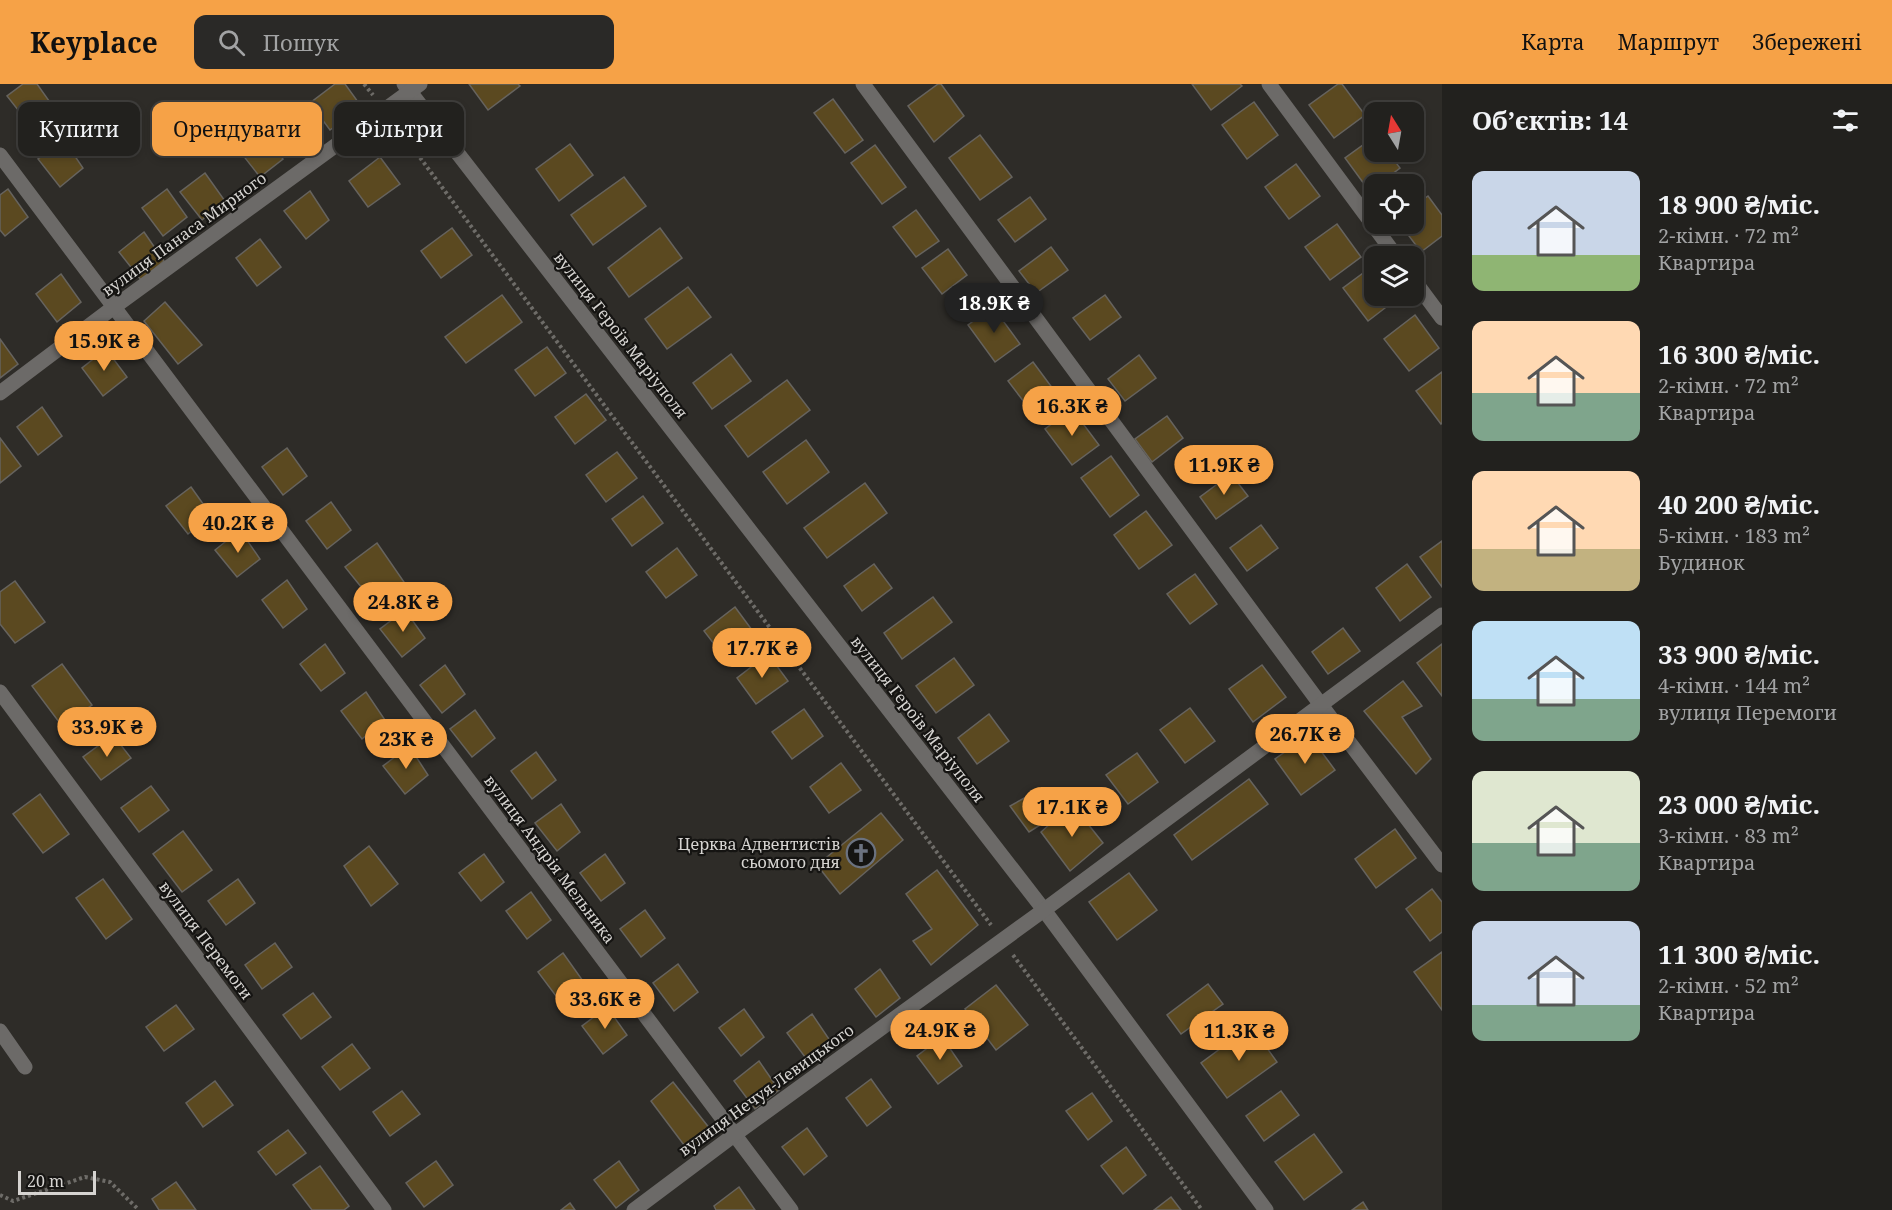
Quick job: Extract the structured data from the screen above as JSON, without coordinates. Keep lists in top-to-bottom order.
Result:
{
  "streets": {
    "street": [
      "вулиця Панаса Мирного",
      "вулиця Героїв Маріуполя",
      "вулиця Андрія Мельника",
      "вулиця Перемоги",
      "вулиця Нечуя-Левицького"
    ]
  },
  "crossings": [
    ["вулиця Панаса Мирного", "вулиця Героїв Маріуполя"],
    ["вулиця Панаса Мирного", "вулиця Андрія Мельника"],
    ["вулиця Героїв Маріуполя", "вулиця Нечуя-Левицького"],
    ["вулиця Андрія Мельника", "вулиця Нечуя-Левицького"]
  ],
  "places": {
    "church": ["Церква Адвентистів сьомого дня"]
  },
  "scale_bar": "20 m",
  "north": "top",
  "page": {
    "header": "Keyplace",
    "search": "Пошук",
    "nav": ["Карта", "Маршрут", "Збережені"],
    "heading": "Об’єктів: 14",
    "chip": ["Купити", "Орендувати", "Фільтри"],
    "list": [
      {
        "name": "18 900 ₴/міс.",
        "note": "2-кімн. · 72 m² · Квартира"
      },
      {
        "name": "16 300 ₴/міс.",
        "note": "2-кімн. · 72 m² · Квартира"
      },
      {
        "name": "40 200 ₴/міс.",
        "note": "5-кімн. · 183 m² · Будинок"
      },
      {
        "name": "33 900 ₴/міс.",
        "note": "4-кімн. · 144 m² · вулиця Перемоги"
      },
      {
        "name": "23 000 ₴/міс.",
        "note": "3-кімн. · 83 m² · Квартира"
      },
      {
        "name": "11 300 ₴/міс.",
        "note": "2-кімн. · 52 m² · Квартира"
      }
    ],
    "price": [
      "18.9K ₴",
      "15.9K ₴",
      "16.3K ₴",
      "11.9K ₴",
      "40.2K ₴",
      "24.8K ₴",
      "17.7K ₴",
      "33.9K ₴",
      "26.7K ₴",
      "23K ₴",
      "17.1K ₴",
      "33.6K ₴",
      "24.9K ₴",
      "11.3K ₴"
    ],
    "scale": "20 m"
  }
}
